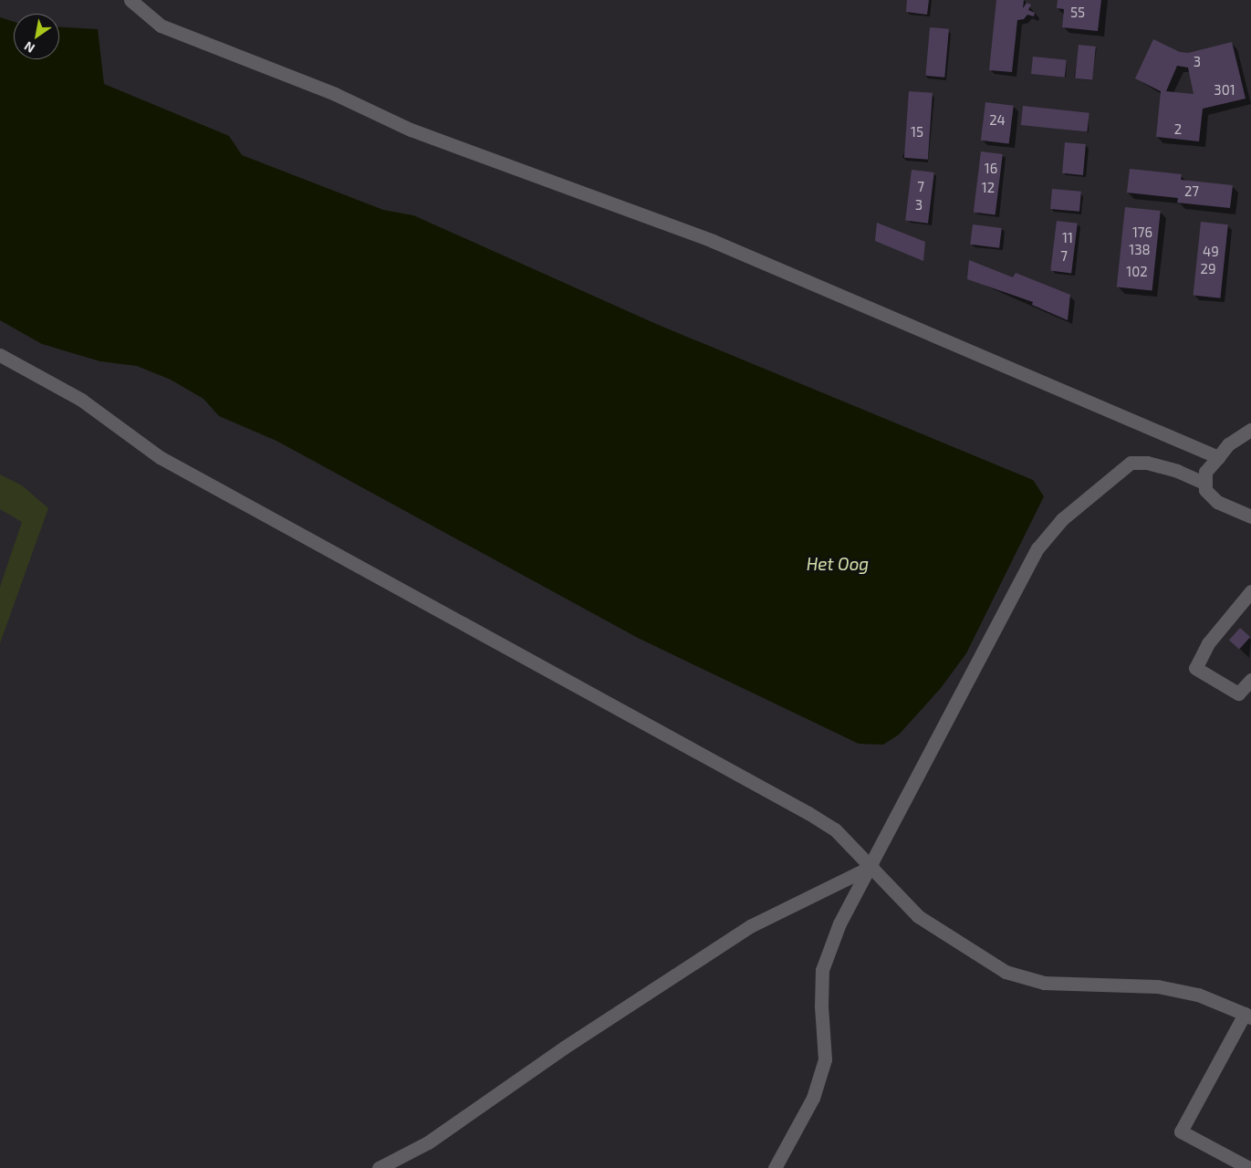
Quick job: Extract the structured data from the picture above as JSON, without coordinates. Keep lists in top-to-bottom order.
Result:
{
  "water": ["Het Oog"],
  "house_numbers": [
    "55",
    "3",
    "301",
    "24",
    "2",
    "15",
    "16",
    "7",
    "12",
    "27",
    "3",
    "176",
    "11",
    "138",
    "49",
    "7",
    "29",
    "102"
  ],
  "north": "bottom left"
}
